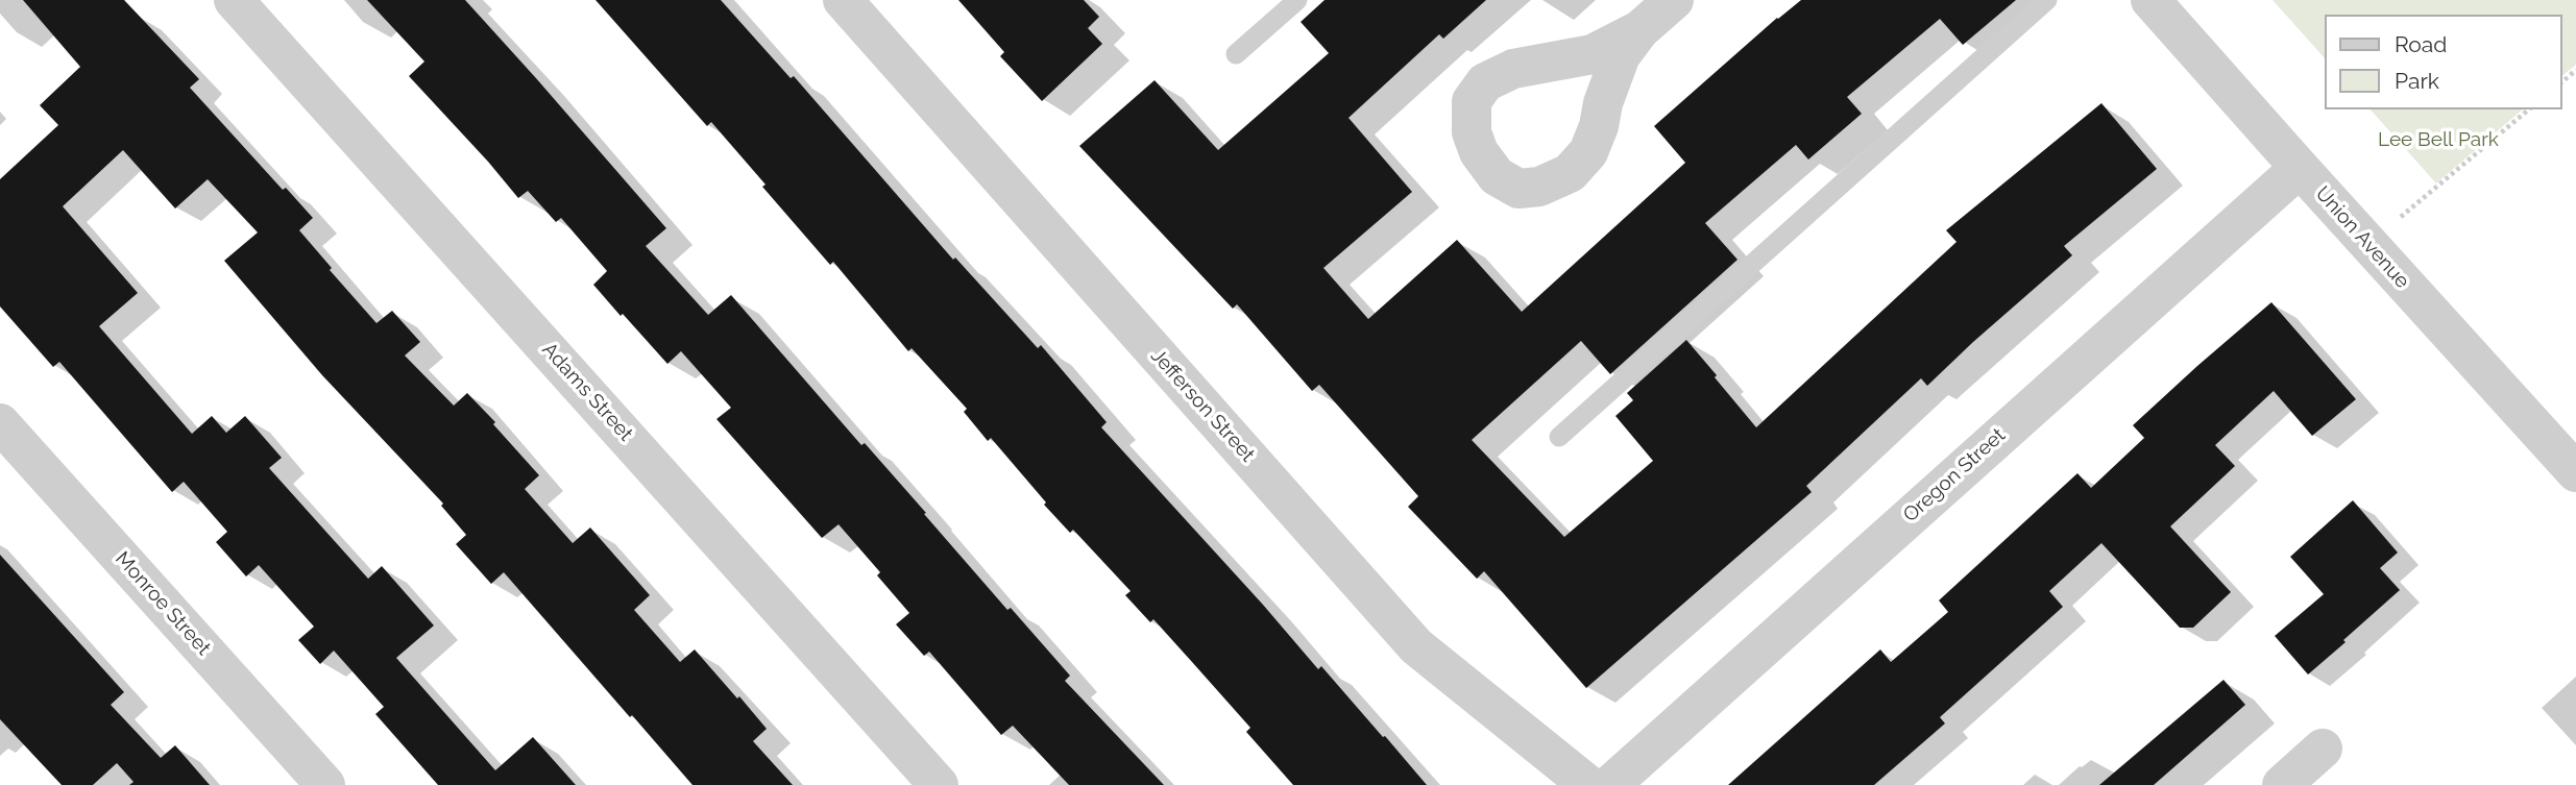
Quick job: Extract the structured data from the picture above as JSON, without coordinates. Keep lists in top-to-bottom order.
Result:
{
  "streets": {
    "street": [
      "Union Avenue",
      "Adams Street",
      "Jefferson Street",
      "Oregon Street",
      "Monroe Street"
    ]
  },
  "crossings": [
    ["Union Avenue", "Oregon Street"]
  ],
  "parks": ["Lee Bell Park"],
  "legend": ["Road", "Park"]
}
